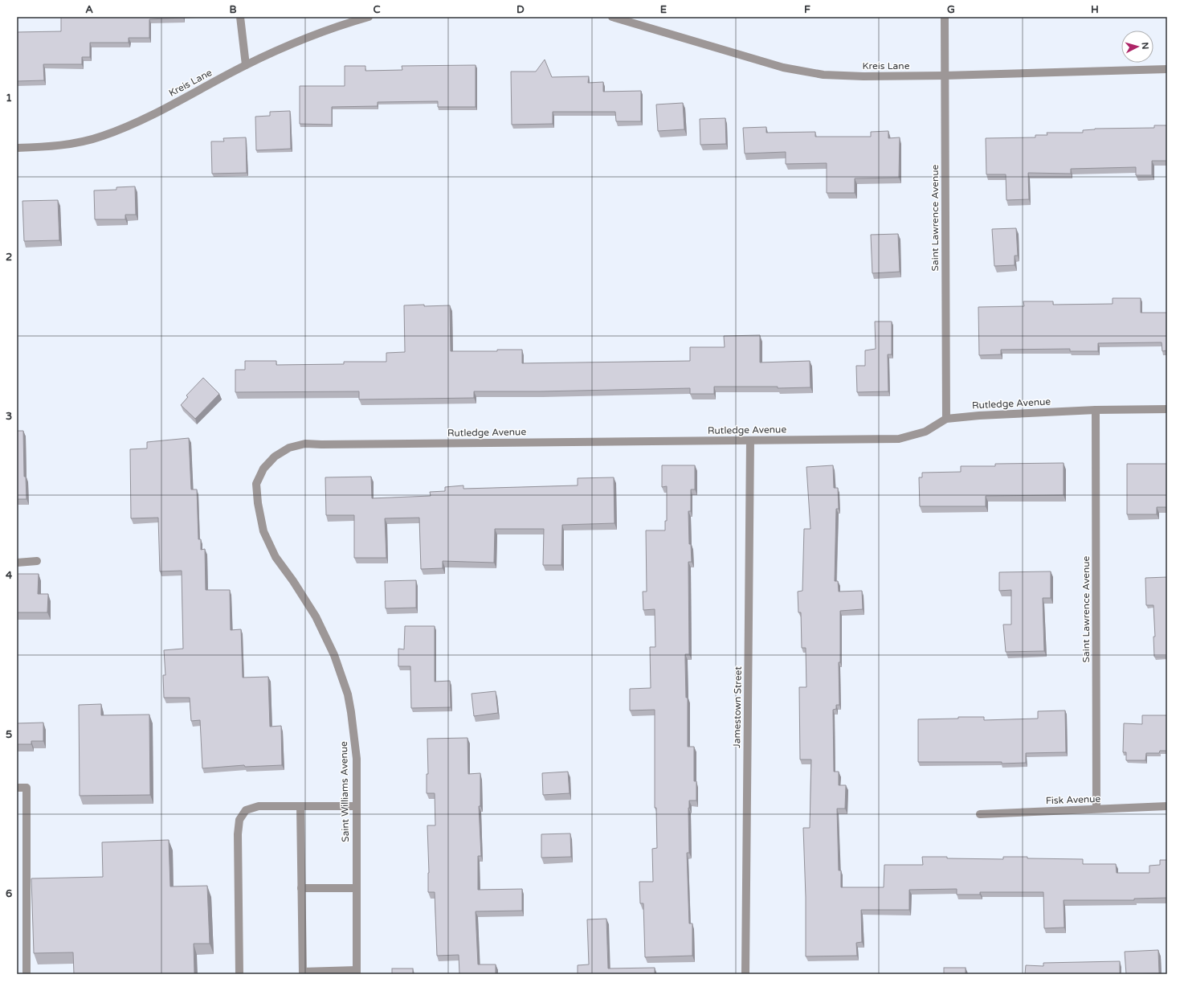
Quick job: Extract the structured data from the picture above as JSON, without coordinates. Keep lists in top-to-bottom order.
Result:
{
  "streets": {
    "street": [
      "Kreis Lane",
      "Saint Lawrence Avenue",
      "Rutledge Avenue",
      "Jamestown Street",
      "Saint Williams Avenue",
      "Fisk Avenue"
    ]
  },
  "crossings": [
    ["Kreis Lane", "Saint Lawrence Avenue"],
    ["Saint Lawrence Avenue", "Rutledge Avenue"],
    ["Saint Lawrence Avenue", "Fisk Avenue"],
    ["Rutledge Avenue", "Jamestown Street"],
    ["Rutledge Avenue", "Saint Williams Avenue"]
  ],
  "north": "right",
  "grid": {
    "columns": [
      "A",
      "B",
      "C",
      "D",
      "E",
      "F",
      "G",
      "H"
    ],
    "rows": [
      "1",
      "2",
      "3",
      "4",
      "5",
      "6"
    ]
  }
}
